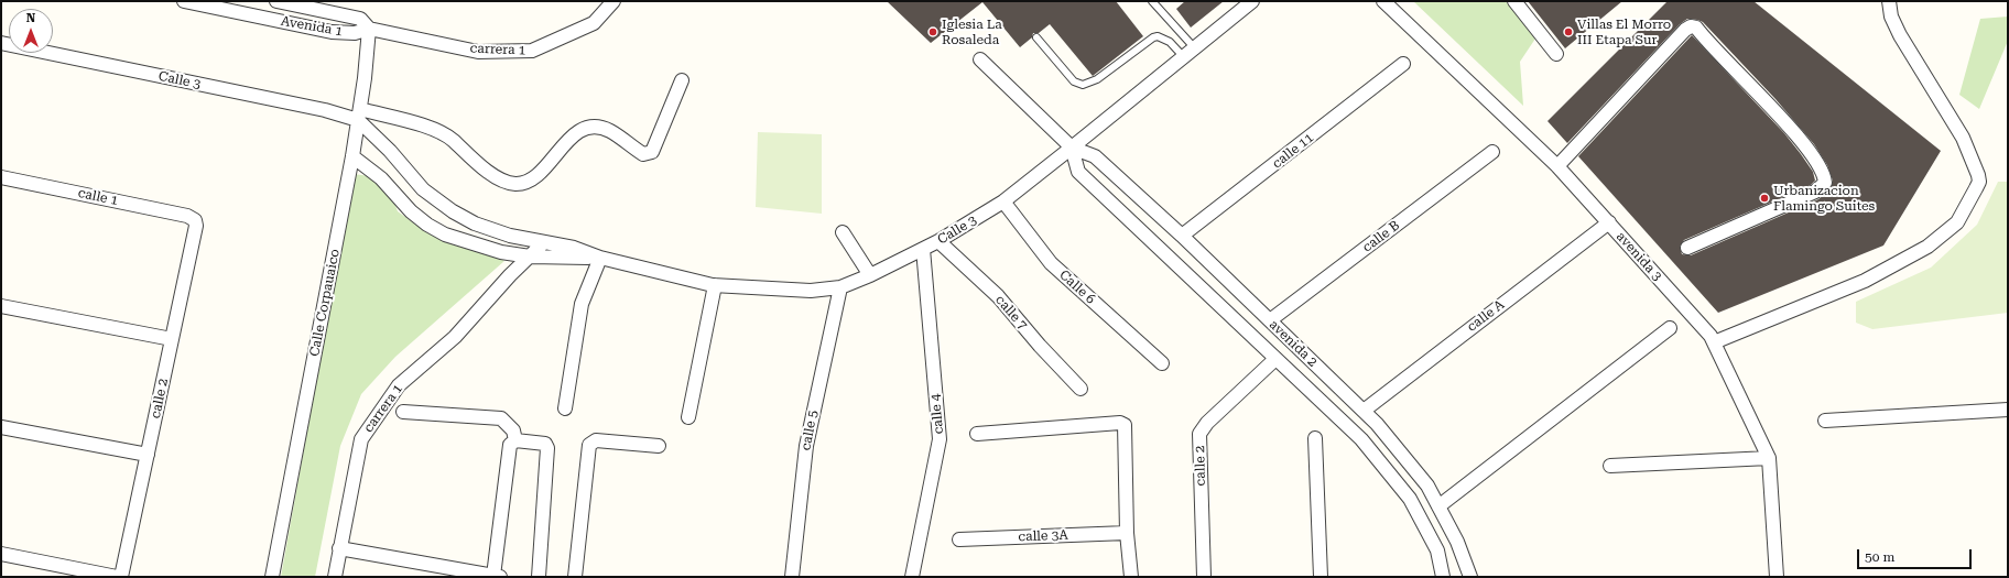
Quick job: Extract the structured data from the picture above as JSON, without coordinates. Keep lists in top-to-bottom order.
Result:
{
  "streets": {
    "street": [
      "Avenida 1",
      "carrera 1",
      "Calle 3",
      "calle 11",
      "calle 1",
      "calle B",
      "avenida 3",
      "Calle 6",
      "Calle Corpauaico",
      "calle 7",
      "calle A",
      "avenida 2",
      "calle 2",
      "calle 4",
      "calle 5",
      "calle 3A"
    ]
  },
  "crossings": [
    ["Avenida 1", "carrera 1"],
    ["Avenida 1", "Calle Corpauaico"],
    ["carrera 1", "Calle Corpauaico"],
    ["Calle 3", "Calle 6"],
    ["Calle 3", "Calle Corpauaico"],
    ["Calle 3", "calle 7"],
    ["Calle 3", "avenida 2"],
    ["Calle 3", "calle 4"],
    ["Calle 3", "calle 5"],
    ["calle 11", "avenida 2"],
    ["calle 1", "calle 2"],
    ["calle B", "avenida 2"],
    ["avenida 3", "calle A"],
    ["calle A", "avenida 2"]
  ],
  "places": ["Iglesia La Rosaleda", "Villas El Morro III Etapa Sur", "Urbanizacion Flamingo Suites"],
  "scale_bar": "50 m",
  "north": "top"
}
